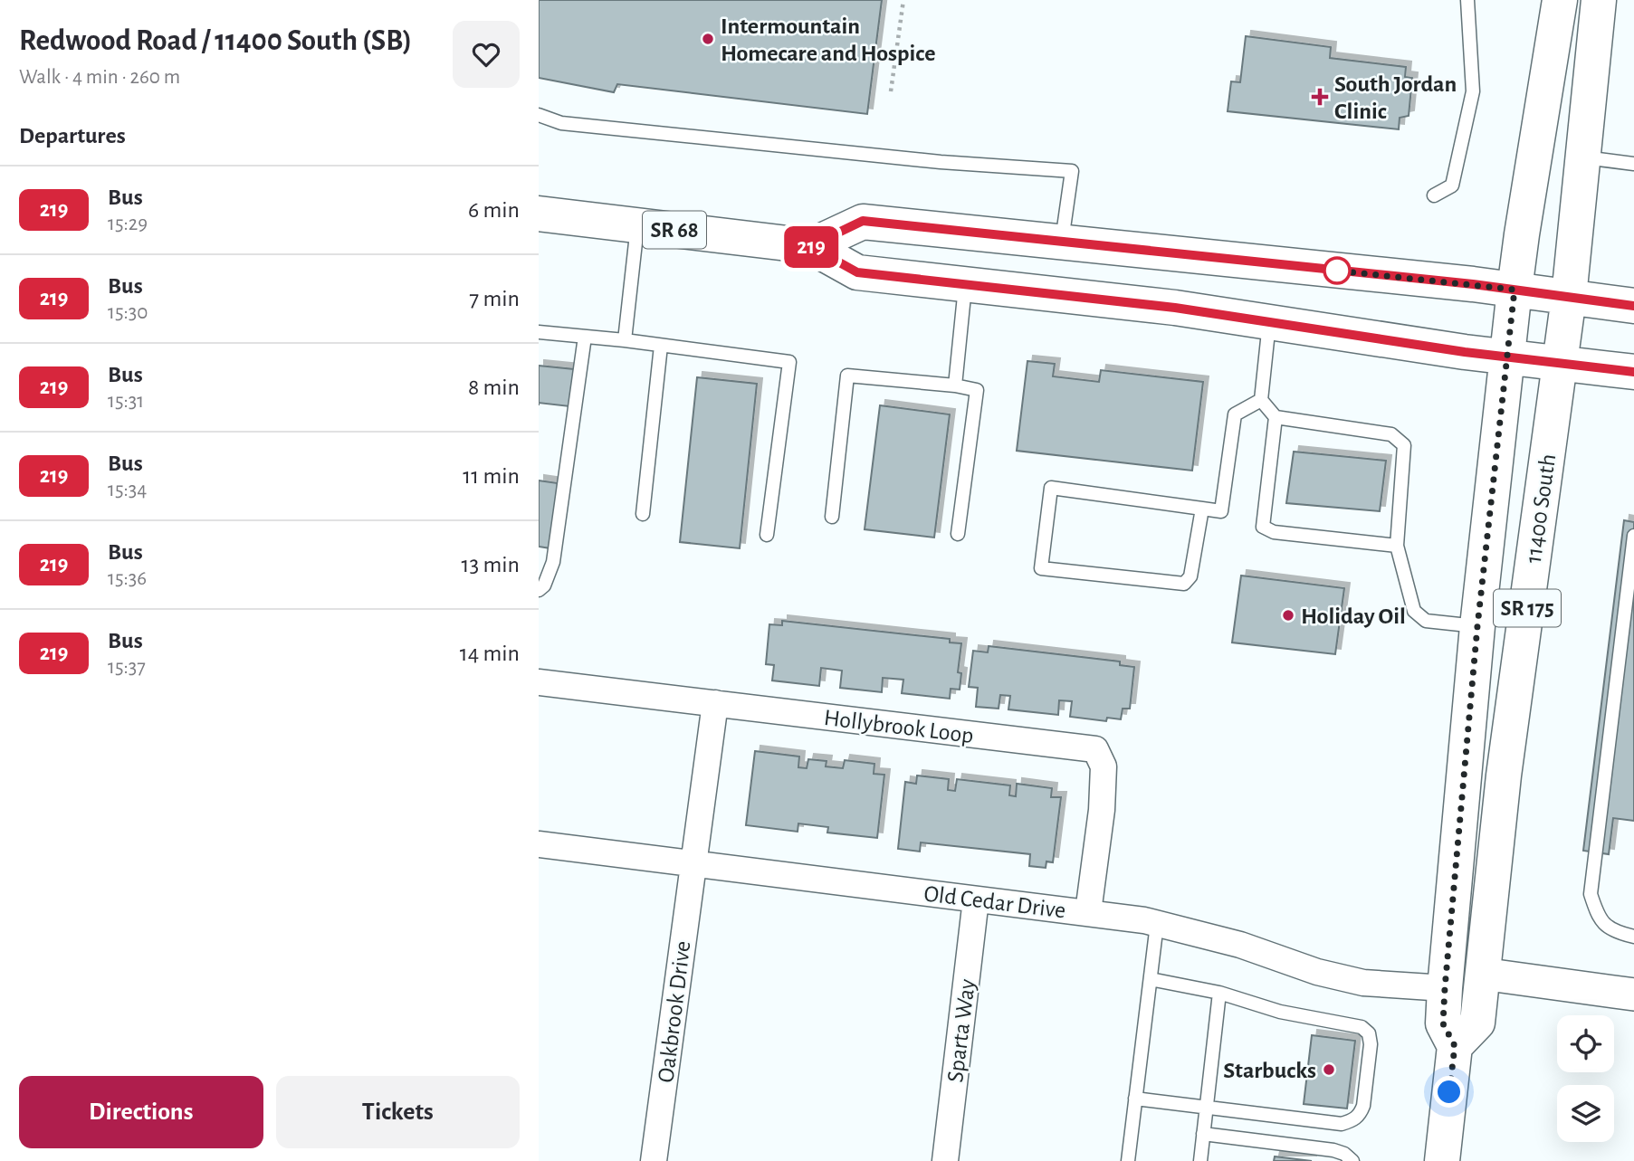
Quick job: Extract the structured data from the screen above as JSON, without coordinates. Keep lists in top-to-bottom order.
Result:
{
  "streets": {
    "main road": ["SR 68", "11400 South", "SR 175"],
    "street": [
      "Hollybrook Loop",
      "Old Cedar Drive",
      "Oakbrook Drive",
      "Sparta Way"
    ]
  },
  "crossings": [
    ["SR 68", "11400 South"],
    ["11400 South", "Old Cedar Drive"],
    ["Hollybrook Loop", "Old Cedar Drive"],
    ["Hollybrook Loop", "Oakbrook Drive"],
    ["Old Cedar Drive", "Oakbrook Drive"],
    ["Old Cedar Drive", "Sparta Way"]
  ],
  "places": {
    "other": ["Intermountain Homecare and Hospice", "Holiday Oil", "Starbucks"],
    "health": ["South Jordan Clinic"]
  },
  "lines": ["bus line 219"],
  "page": {
    "heading": [
      ["Redwood Road / 11400 South (SB)", "Walk · 4 min · 260 m"],
      "Departures"
    ],
    "on_map": "219",
    "list": [
      {
        "mark": "219",
        "name": "Bus",
        "note": "15:29",
        "value": "6 min"
      },
      {
        "mark": "219",
        "name": "Bus",
        "note": "15:30",
        "value": "7 min"
      },
      {
        "mark": "219",
        "name": "Bus",
        "note": "15:31",
        "value": "8 min"
      },
      {
        "mark": "219",
        "name": "Bus",
        "note": "15:34",
        "value": "11 min"
      },
      {
        "mark": "219",
        "name": "Bus",
        "note": "15:36",
        "value": "13 min"
      },
      {
        "mark": "219",
        "name": "Bus",
        "note": "15:37",
        "value": "14 min"
      }
    ],
    "buttons": ["Directions", "Tickets"]
  }
}
